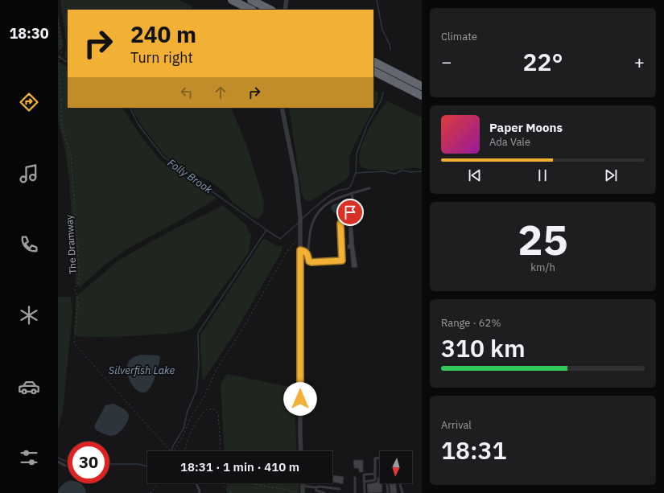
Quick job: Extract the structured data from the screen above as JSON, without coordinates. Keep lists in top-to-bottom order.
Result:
{
  "streets": {
    "path": ["The Dramway"]
  },
  "water": ["Folly Brook", "Silverfish Lake"],
  "north": "bottom",
  "page": {
    "tabs": "18:30",
    "tile": [
      "Climate",
      ["25", "km/h"],
      ["Range · 62%", "310 km"],
      ["Arrival", "18:31"]
    ],
    "turn": ["240 m", "Turn right"],
    "heat": ["−", "22°", "+"],
    "song": ["Paper Moons", "Ada Vale"],
    "limit": "30",
    "trip": "18:31 · 1 min · 410 m"
  }
}
